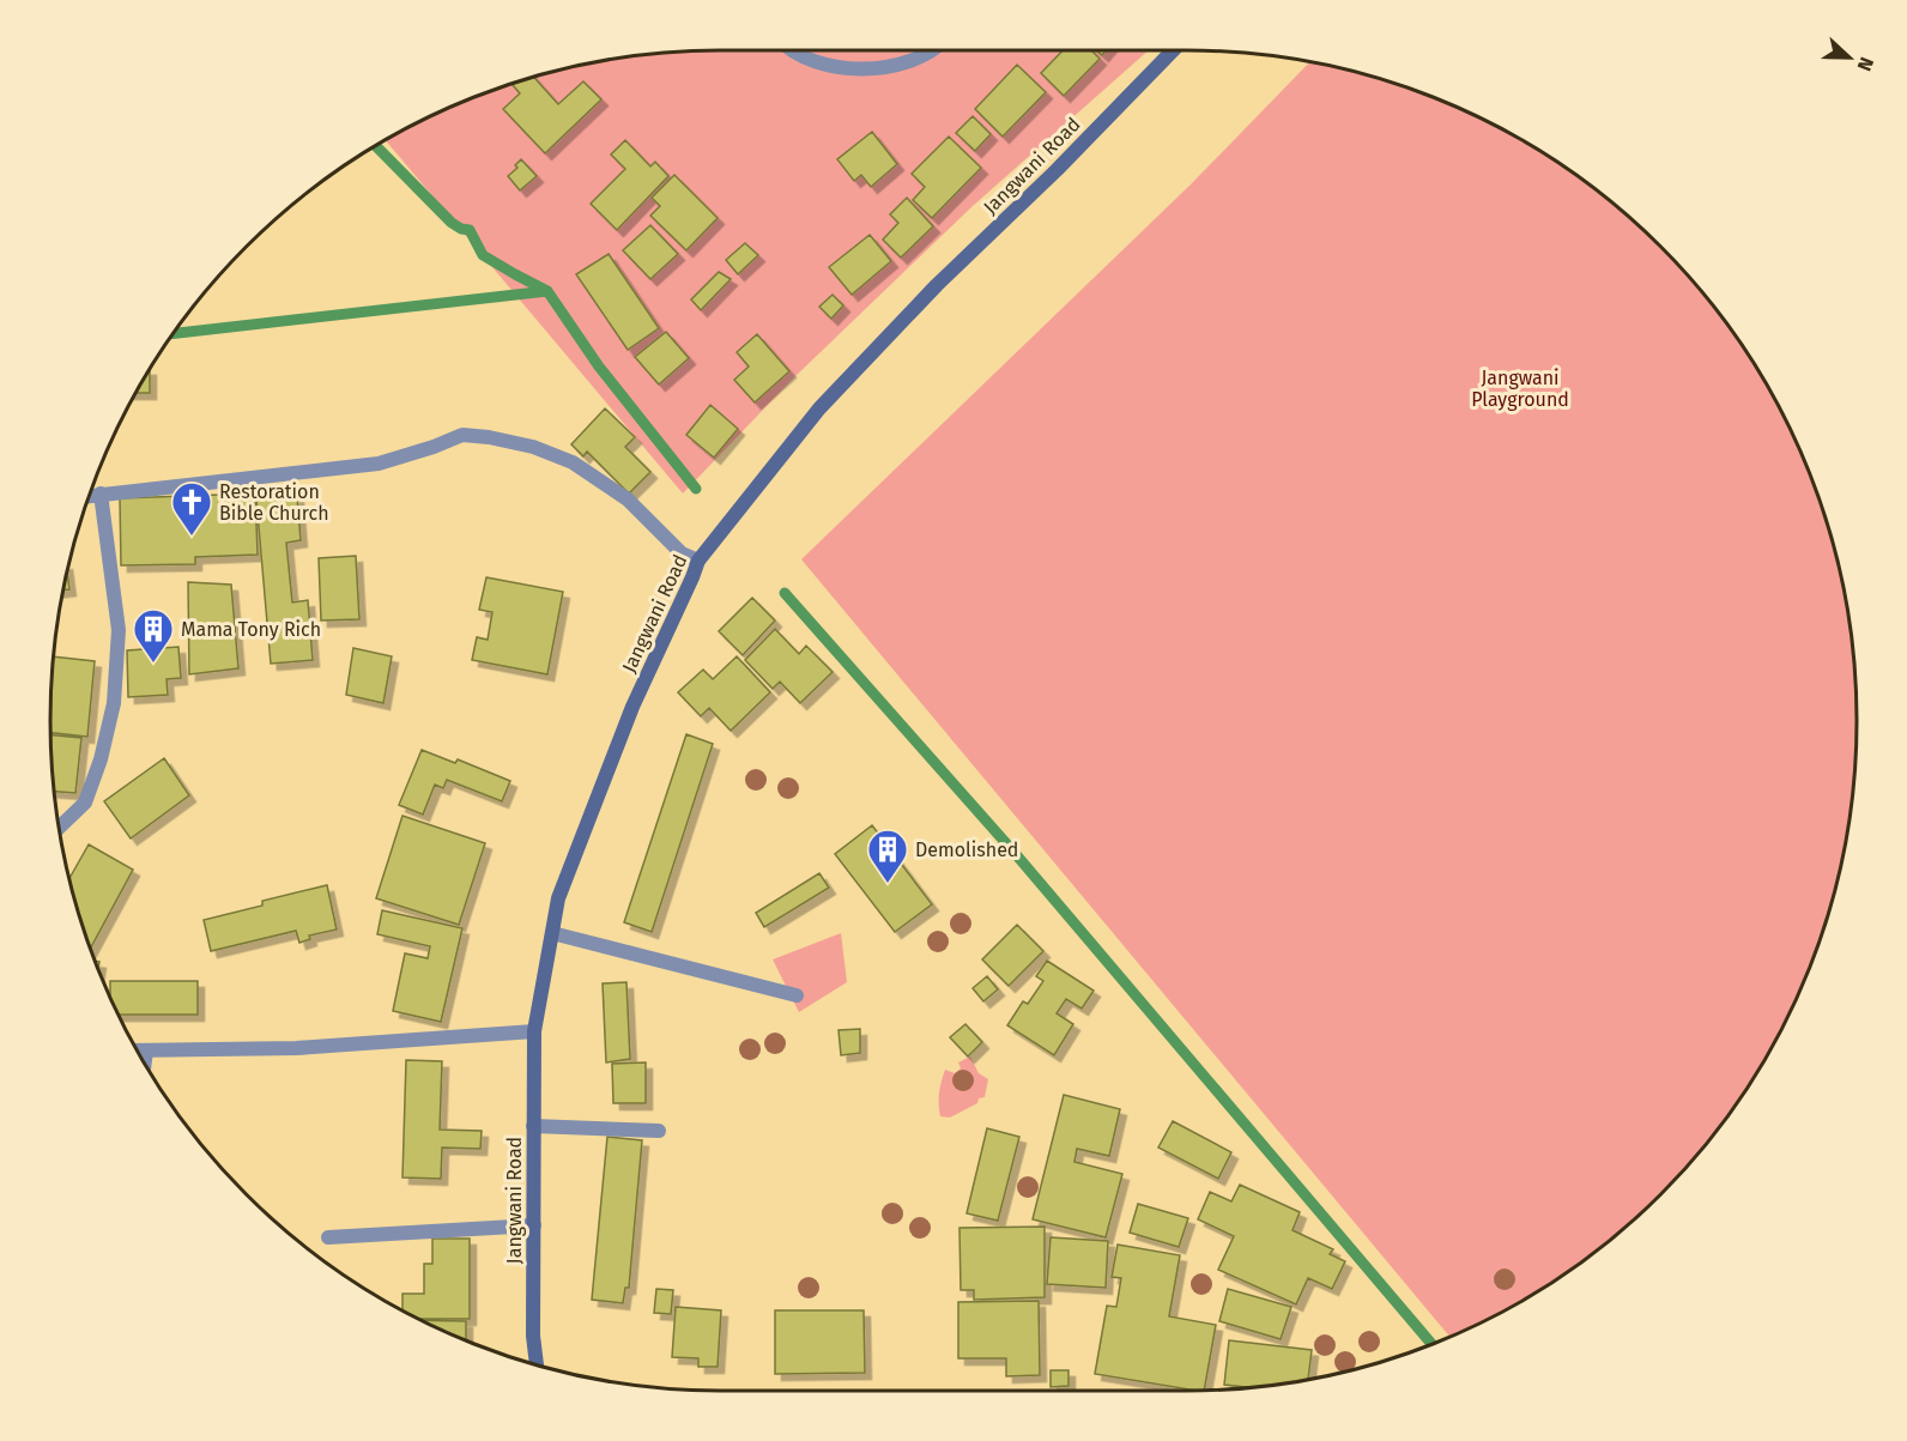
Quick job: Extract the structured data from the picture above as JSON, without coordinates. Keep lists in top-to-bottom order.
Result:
{
  "streets": {
    "street": ["Jangwani Road"]
  },
  "parks": ["Jangwani Playground"],
  "places": {
    "church": ["Restoration Bible Church"],
    "building": ["Mama Tony Rich", "Demolished"]
  },
  "north": "right"
}
